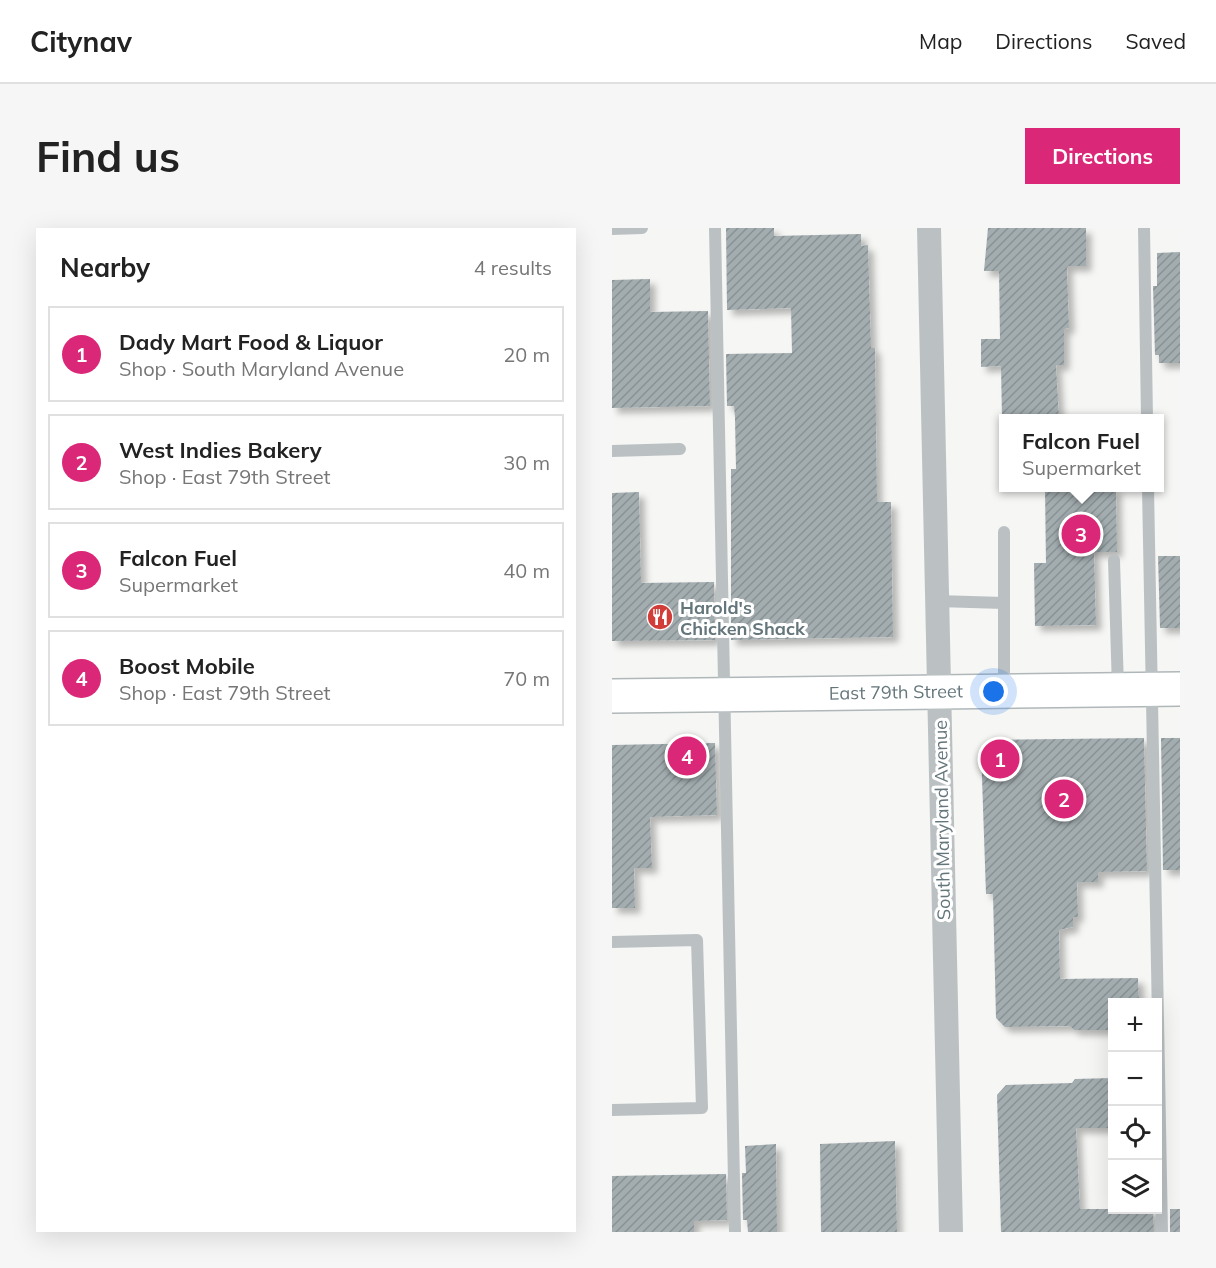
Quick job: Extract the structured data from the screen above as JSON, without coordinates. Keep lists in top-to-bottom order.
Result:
{
  "streets": {
    "main road": ["East 79th Street"],
    "street": ["South Maryland Avenue"]
  },
  "crossings": [
    ["East 79th Street", "South Maryland Avenue"]
  ],
  "places": {
    "restaurant": ["Harold's Chicken Shack"]
  },
  "page": {
    "header": "Citynav",
    "nav": ["Map", "Directions", "Saved"],
    "buttons": "Directions",
    "title": "Find us",
    "heading": ["Nearby", "4 results"],
    "list": [
      {
        "mark": "1",
        "name": "Dady Mart Food & Liquor",
        "note": "Shop · South Maryland Avenue",
        "value": "20 m"
      },
      {
        "mark": "2",
        "name": "West Indies Bakery",
        "note": "Shop · East 79th Street",
        "value": "30 m"
      },
      {
        "mark": "3",
        "name": "Falcon Fuel",
        "note": "Supermarket",
        "value": "40 m"
      },
      {
        "mark": "4",
        "name": "Boost Mobile",
        "note": "Shop · East 79th Street",
        "value": "70 m"
      }
    ],
    "popup": ["Falcon Fuel", "Supermarket"],
    "pins": [
      "3",
      "4",
      "1",
      "2"
    ],
    "map_buttons": ["+", "−"]
  }
}
